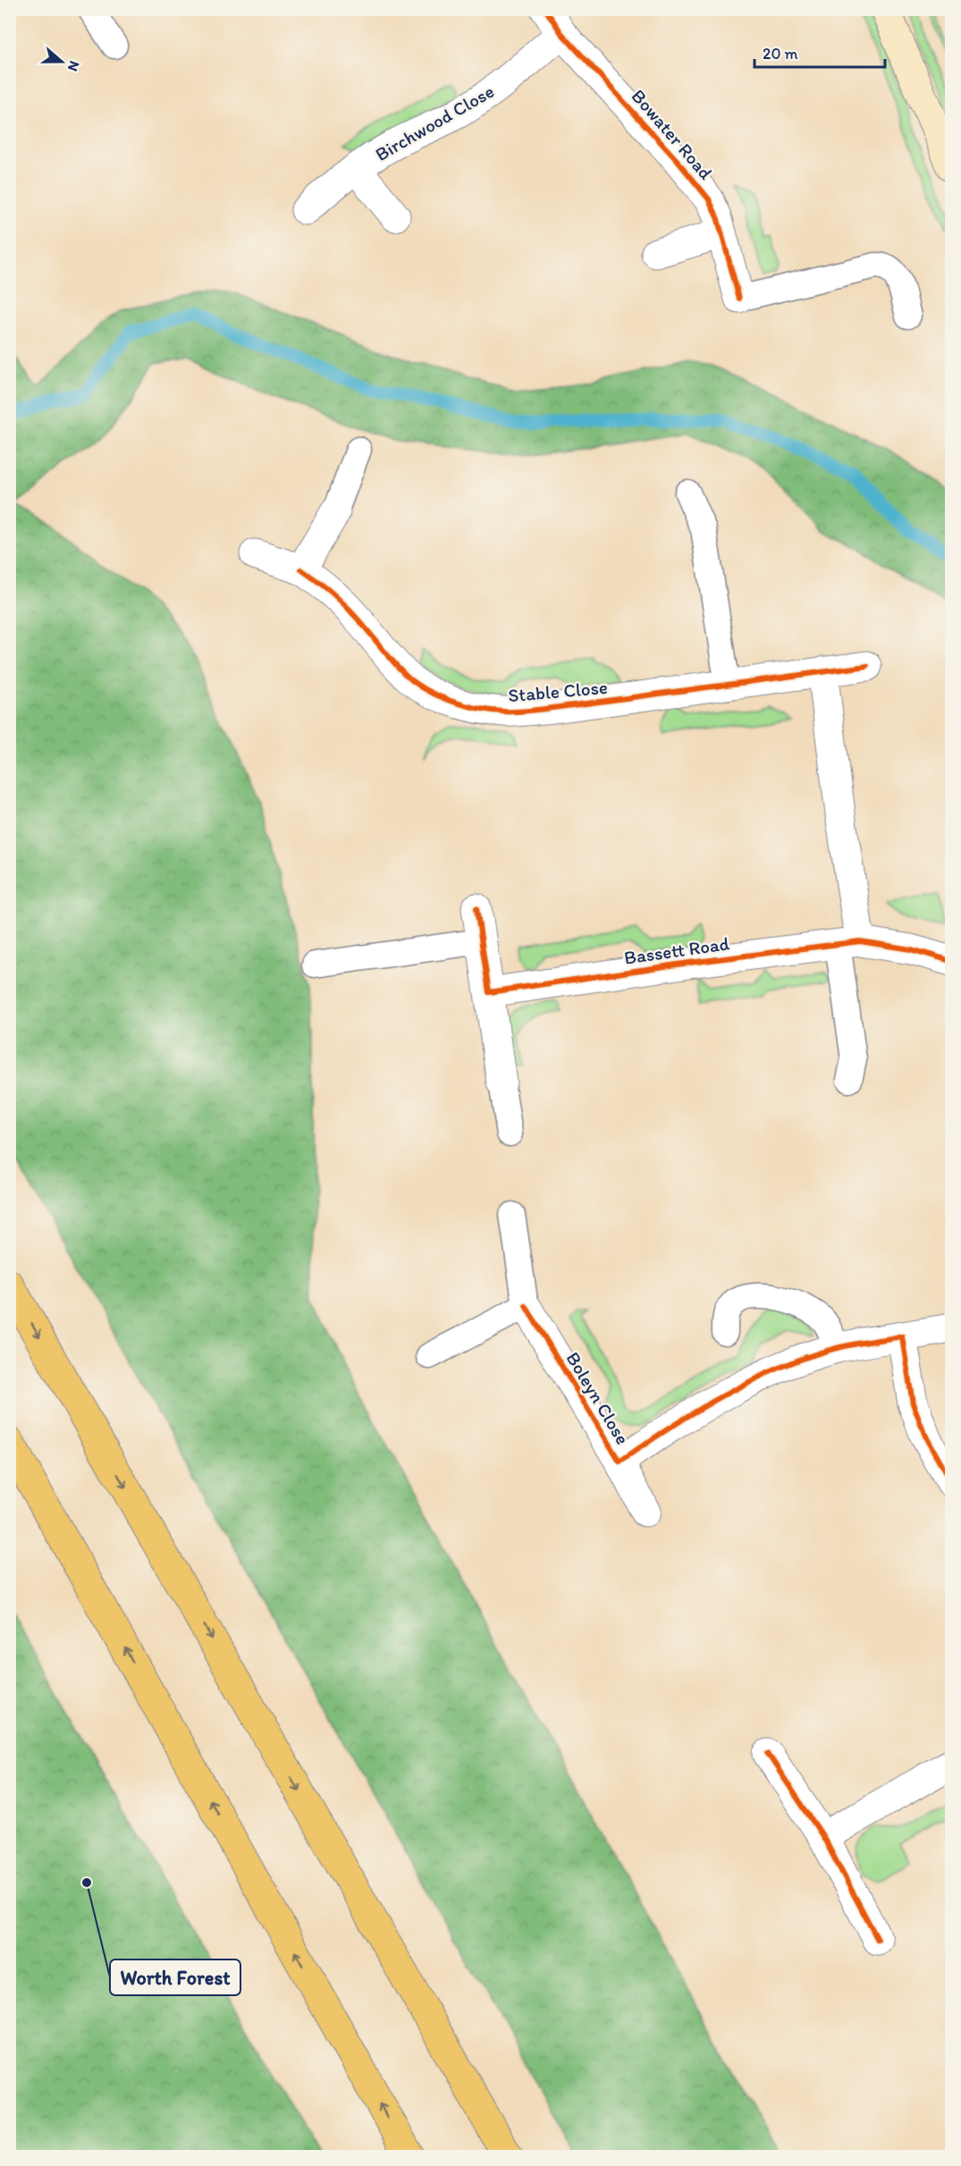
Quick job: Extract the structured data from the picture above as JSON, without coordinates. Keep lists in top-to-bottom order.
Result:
{
  "streets": {
    "street": [
      "Birchwood Close",
      "Bowater Road",
      "Stable Close",
      "Bassett Road",
      "Boleyn Close"
    ]
  },
  "crossings": [
    ["Birchwood Close", "Bowater Road"]
  ],
  "places": ["Worth Forest"],
  "scale_bar": "20 m",
  "north": "right"
}
